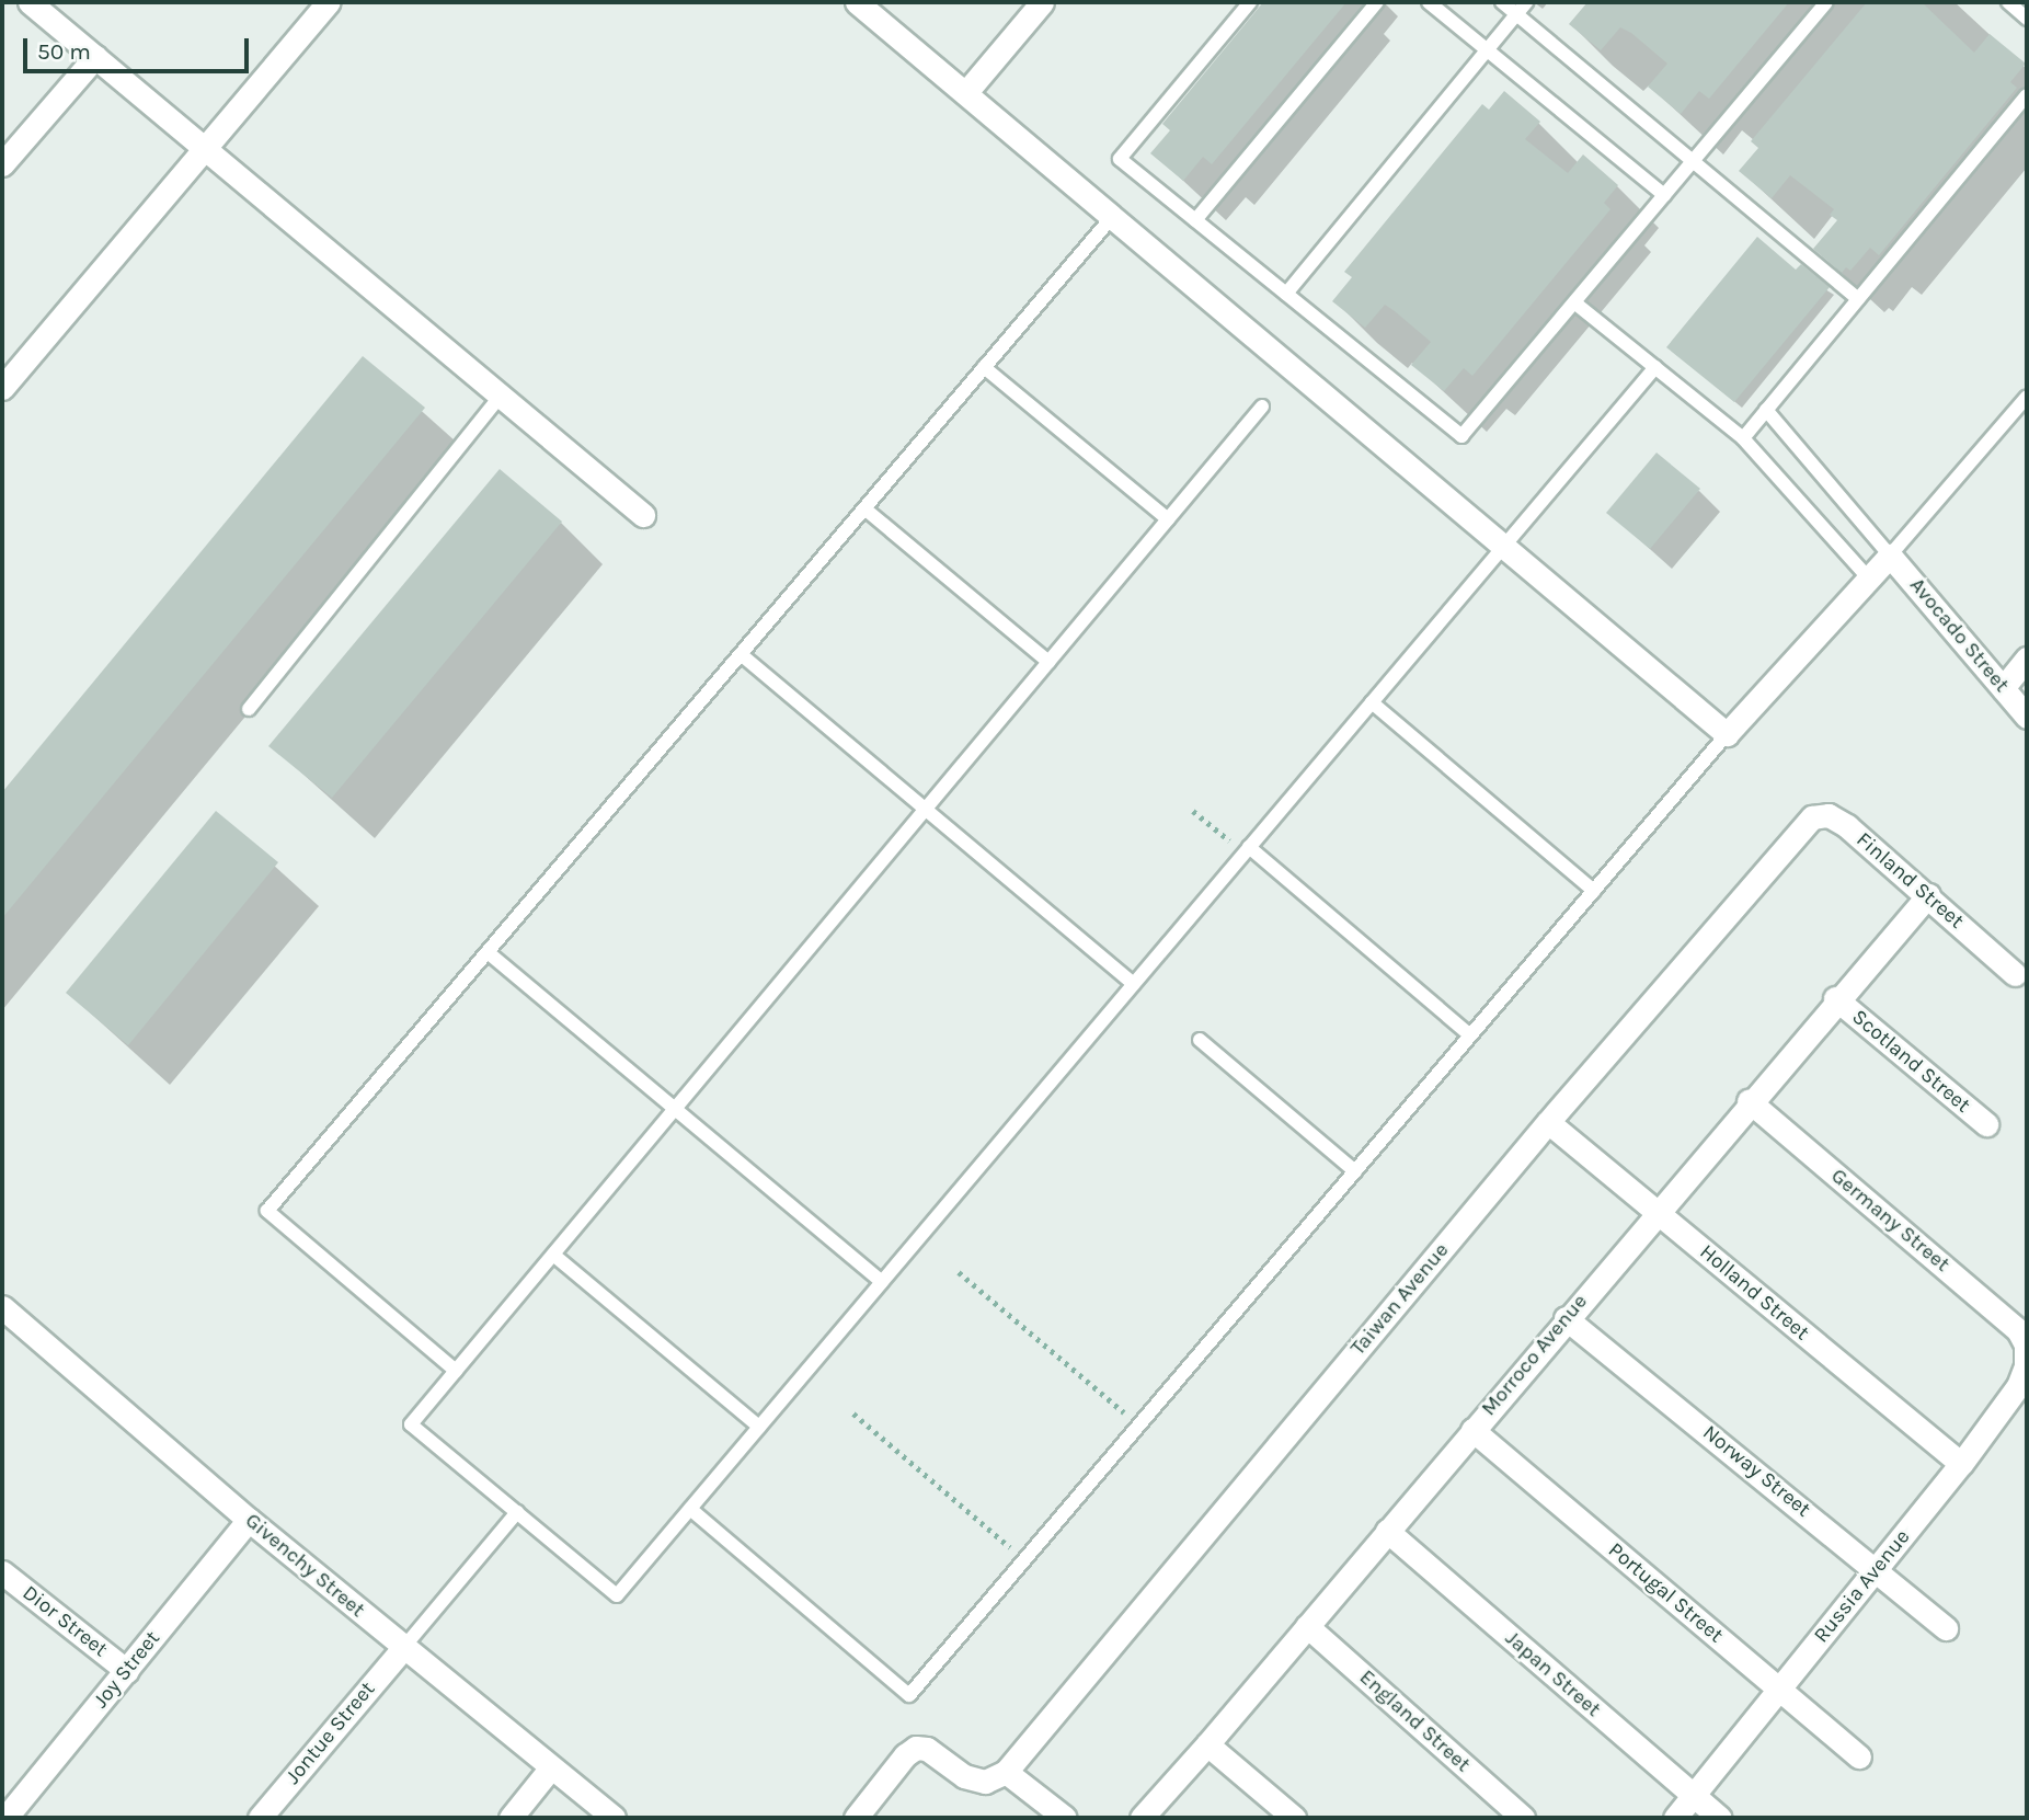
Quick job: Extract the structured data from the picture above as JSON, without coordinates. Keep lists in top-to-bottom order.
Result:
{
  "streets": {
    "street": [
      "Avocado Street",
      "Finland Street",
      "Scotland Street",
      "Germany Street",
      "Holland Street",
      "Taiwan Avenue",
      "Morroco Avenue",
      "Norway Street",
      "Givenchy Street",
      "Russia Avenue",
      "Portugal Street",
      "Dior Street",
      "Joy Street",
      "Japan Street",
      "England Street",
      "Jontue Street"
    ]
  },
  "crossings": [
    ["Finland Street", "Taiwan Avenue"],
    ["Finland Street", "Morroco Avenue"],
    ["Scotland Street", "Morroco Avenue"],
    ["Germany Street", "Morroco Avenue"],
    ["Germany Street", "Russia Avenue"],
    ["Holland Street", "Taiwan Avenue"],
    ["Holland Street", "Morroco Avenue"],
    ["Holland Street", "Russia Avenue"],
    ["Morroco Avenue", "Norway Street"],
    ["Morroco Avenue", "Portugal Street"],
    ["Morroco Avenue", "Japan Street"],
    ["Morroco Avenue", "England Street"],
    ["Norway Street", "Russia Avenue"],
    ["Givenchy Street", "Joy Street"],
    ["Givenchy Street", "Jontue Street"],
    ["Russia Avenue", "Portugal Street"],
    ["Russia Avenue", "Japan Street"],
    ["Dior Street", "Joy Street"]
  ],
  "scale_bar": "50 m"
}
